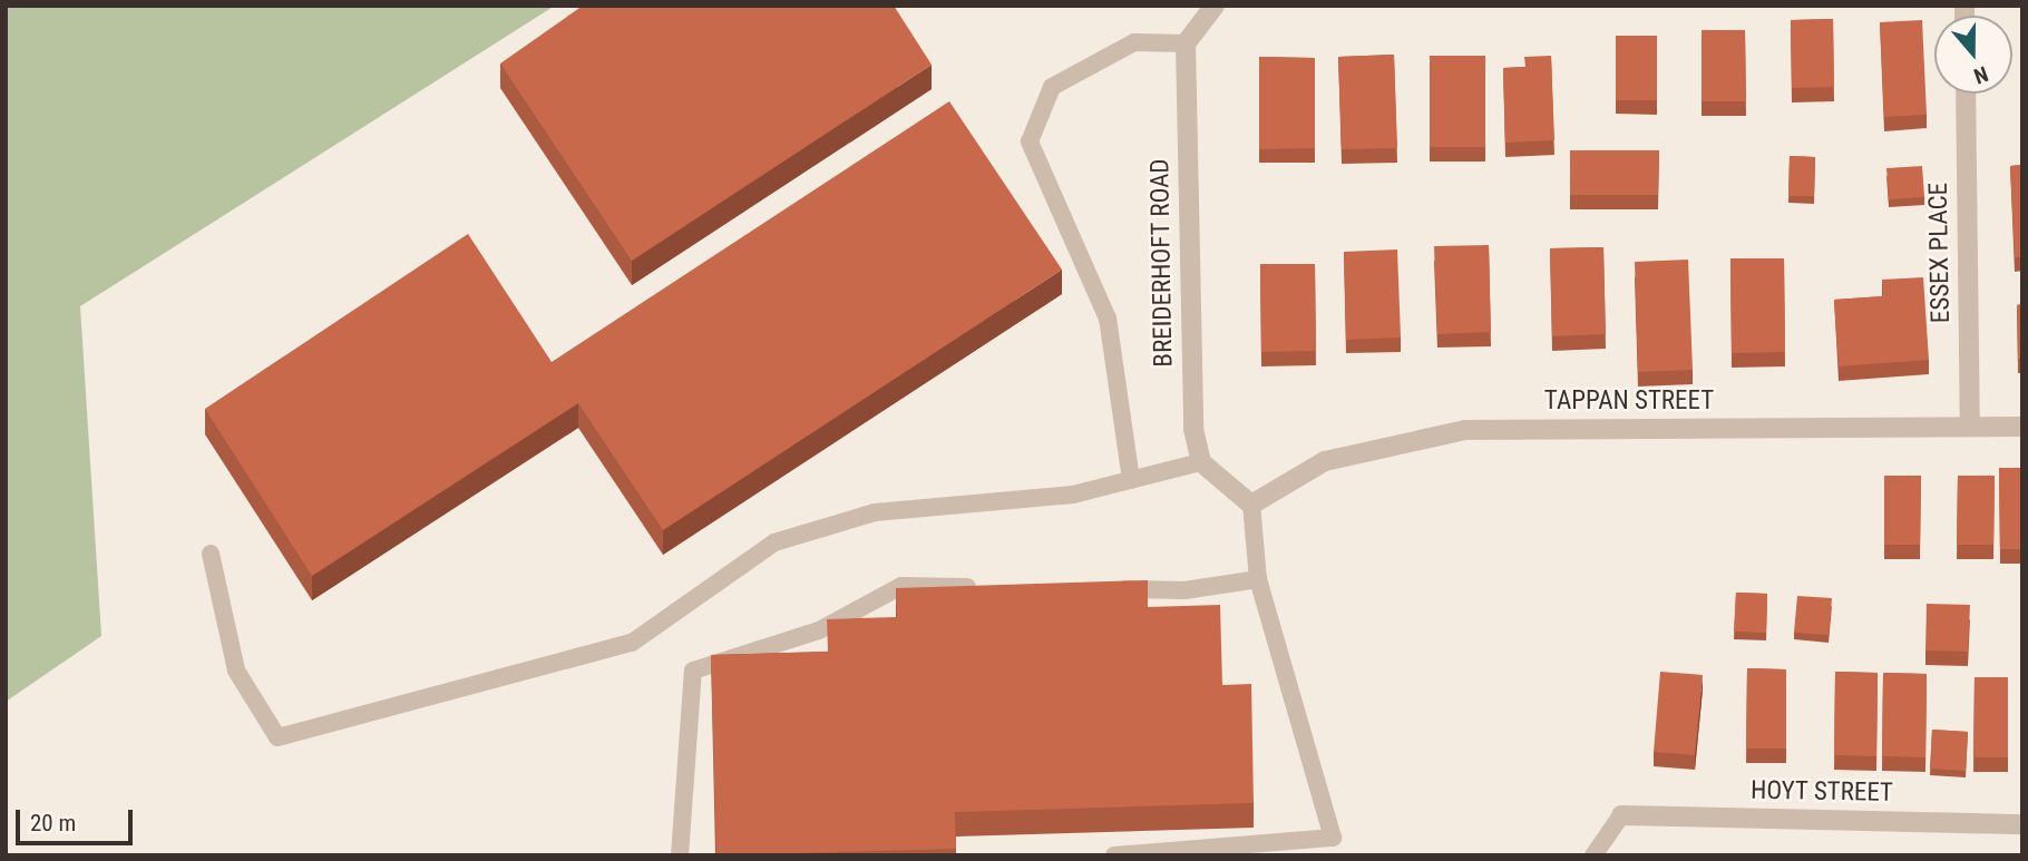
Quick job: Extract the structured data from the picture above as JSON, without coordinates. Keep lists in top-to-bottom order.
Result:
{
  "streets": {
    "street": [
      "ESSEX PLACE",
      "BREIDERHOFT ROAD",
      "TAPPAN STREET",
      "HOYT STREET"
    ]
  },
  "crossings": [
    ["ESSEX PLACE", "TAPPAN STREET"]
  ],
  "scale_bar": "20 m",
  "north": "bottom"
}
